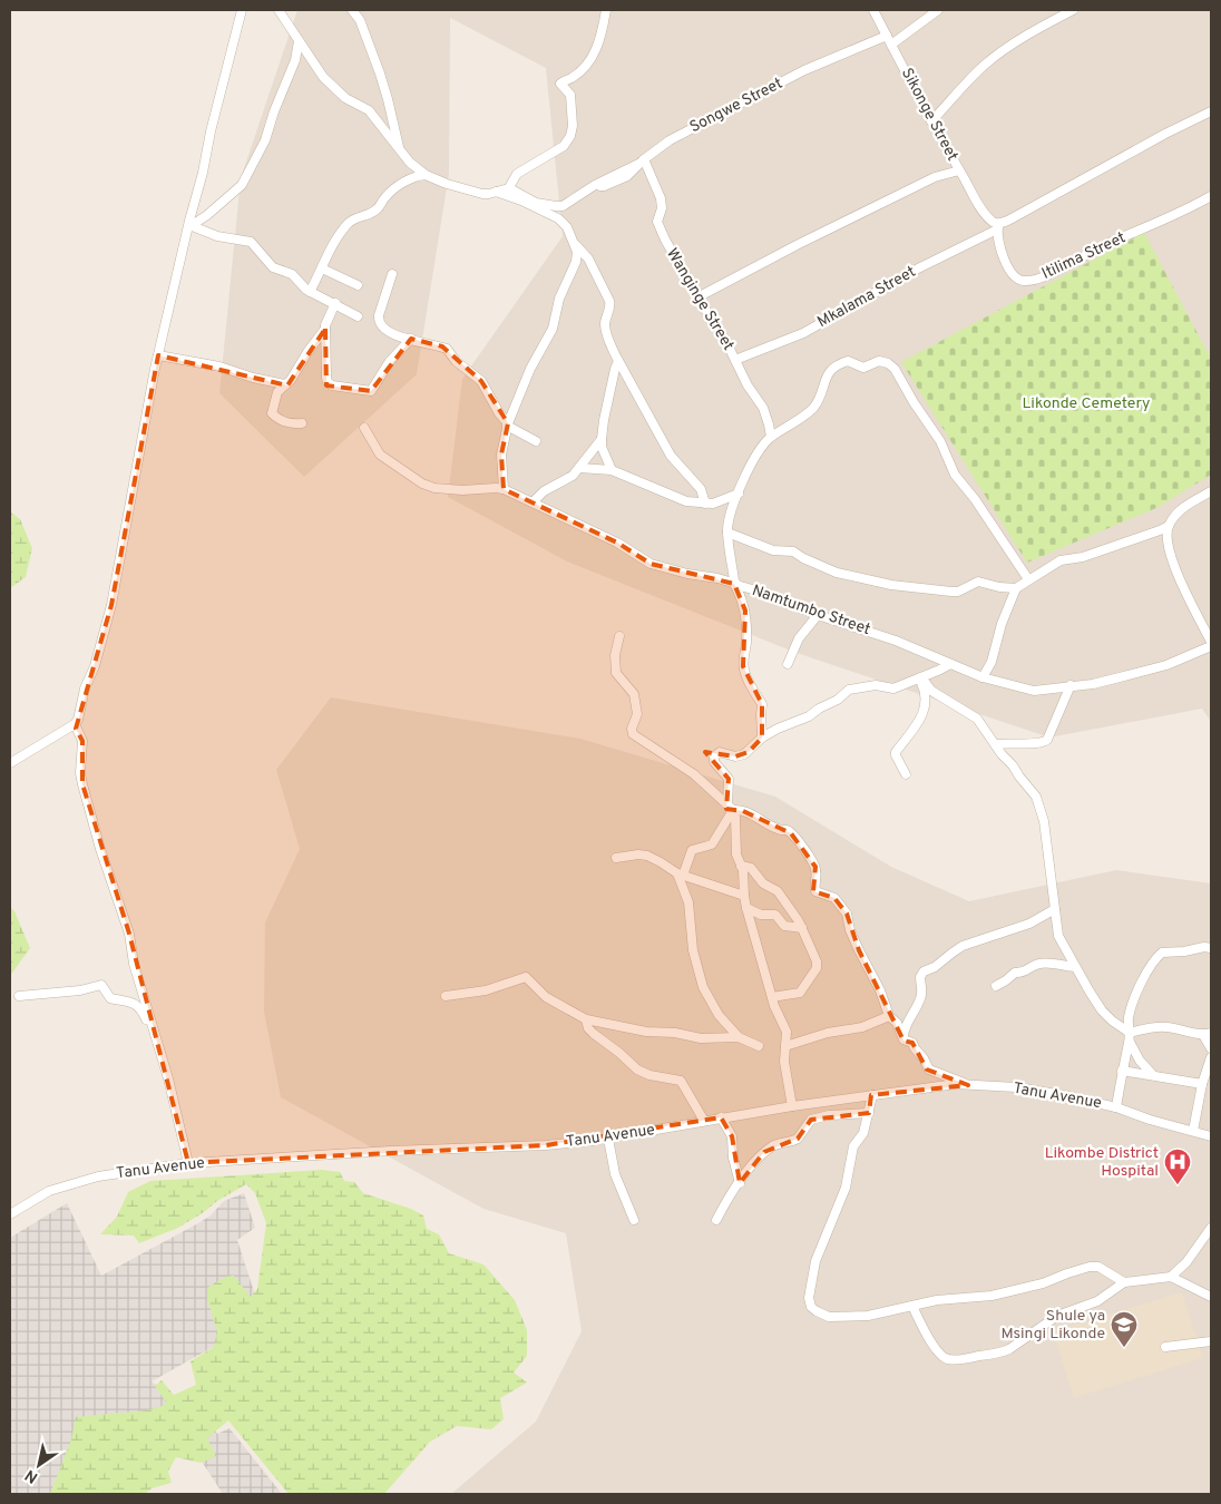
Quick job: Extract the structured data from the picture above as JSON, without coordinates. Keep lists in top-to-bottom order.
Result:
{
  "streets": {
    "street": [
      "Songwe Street",
      "Sikonge Street",
      "Itilima Street",
      "Mkalama Street",
      "Wanginge Street",
      "Namtumbo Street",
      "Tanu Avenue"
    ]
  },
  "crossings": [
    ["Songwe Street", "Sikonge Street"],
    ["Songwe Street", "Wanginge Street"],
    ["Sikonge Street", "Itilima Street"],
    ["Sikonge Street", "Mkalama Street"],
    ["Itilima Street", "Mkalama Street"],
    ["Mkalama Street", "Wanginge Street"],
    ["Wanginge Street", "Namtumbo Street"]
  ],
  "parks": ["Likonde Cemetery"],
  "places": {
    "hospital": ["Likombe District Hospital"],
    "school or university": ["Shule ya Msingi Likonde"]
  },
  "north": "bottom left"
}
